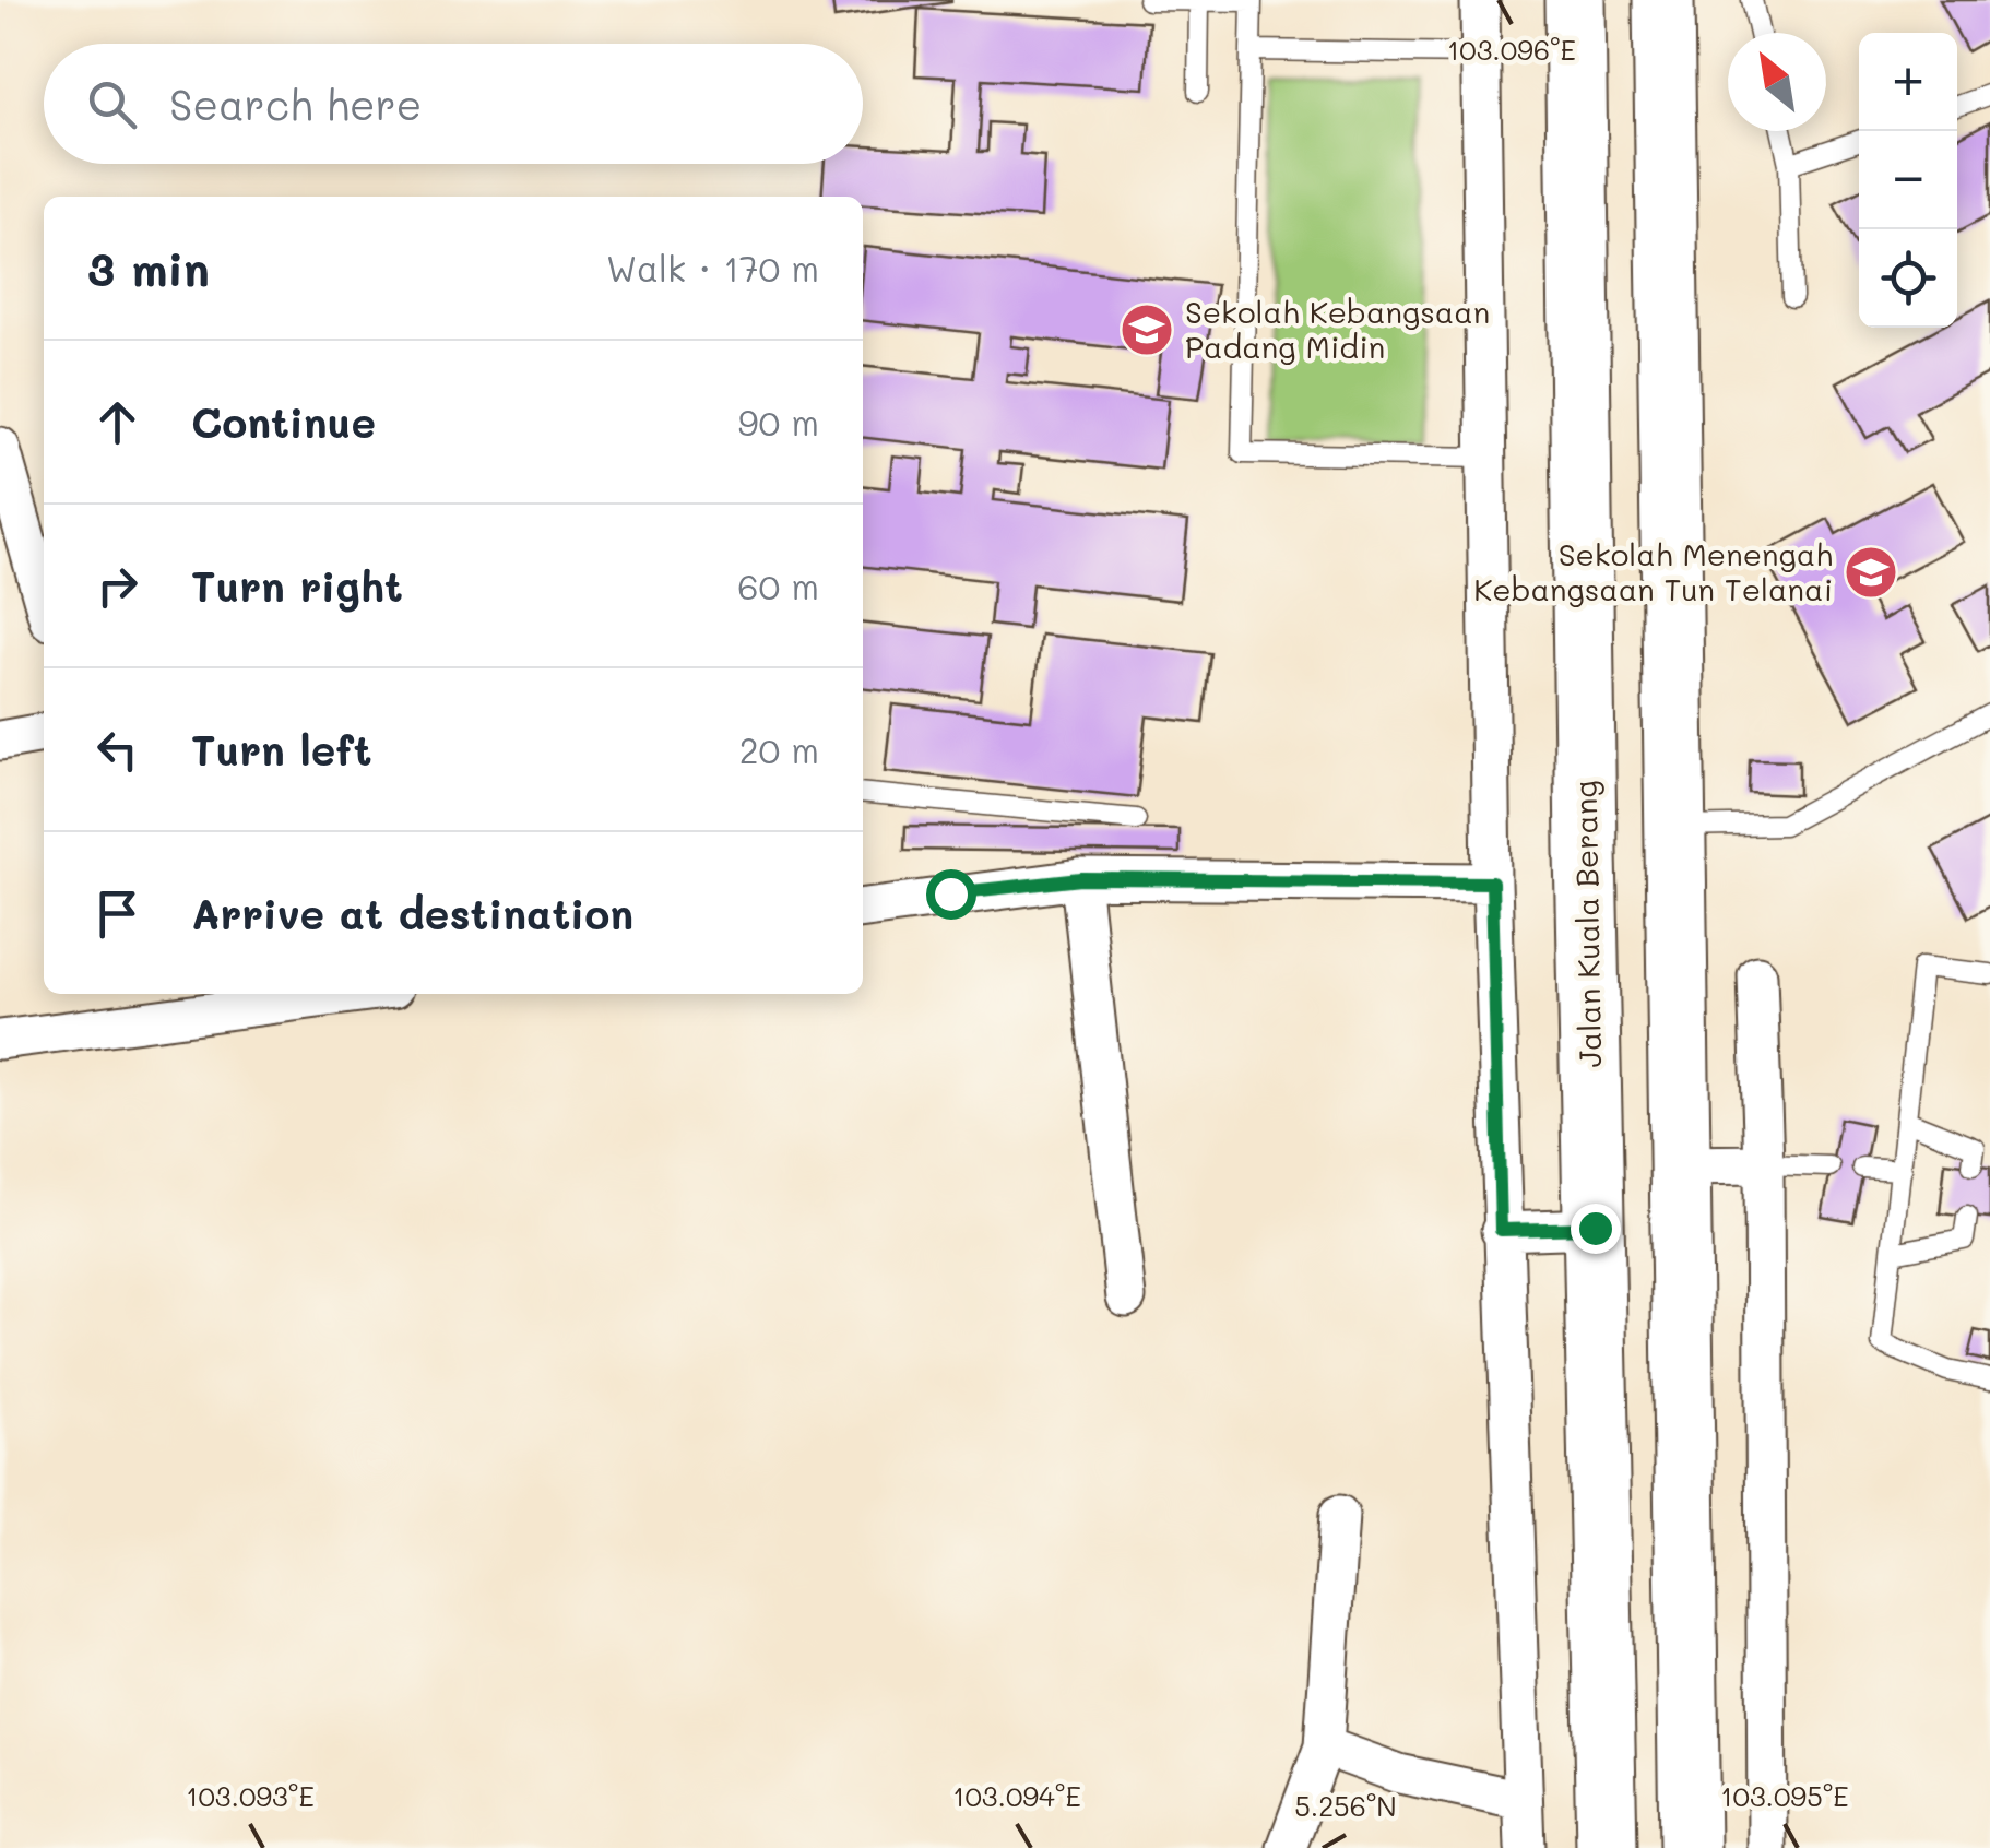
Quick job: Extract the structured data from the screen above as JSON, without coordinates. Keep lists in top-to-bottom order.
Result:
{
  "streets": {
    "highway": ["Jalan Kuala Berang"]
  },
  "places": {
    "school or university": ["Sekolah Kebangsaan Padang Midin", "Sekolah Menengah Kebangsaan Tun Telanai"]
  },
  "north": "top left",
  "page": {
    "map_buttons": ["+", "−"],
    "search": "Search here",
    "heading": ["3 min", "Walk · 170 m"],
    "list": [
      ["Continue", "90 m"],
      ["Turn right", "60 m"],
      ["Turn left", "20 m"],
      "Arrive at destination"
    ]
  },
  "coordinates": [
    "103.096°E",
    "103.093°E",
    "103.094°E",
    "103.095°E",
    "5.256°N"
  ]
}
